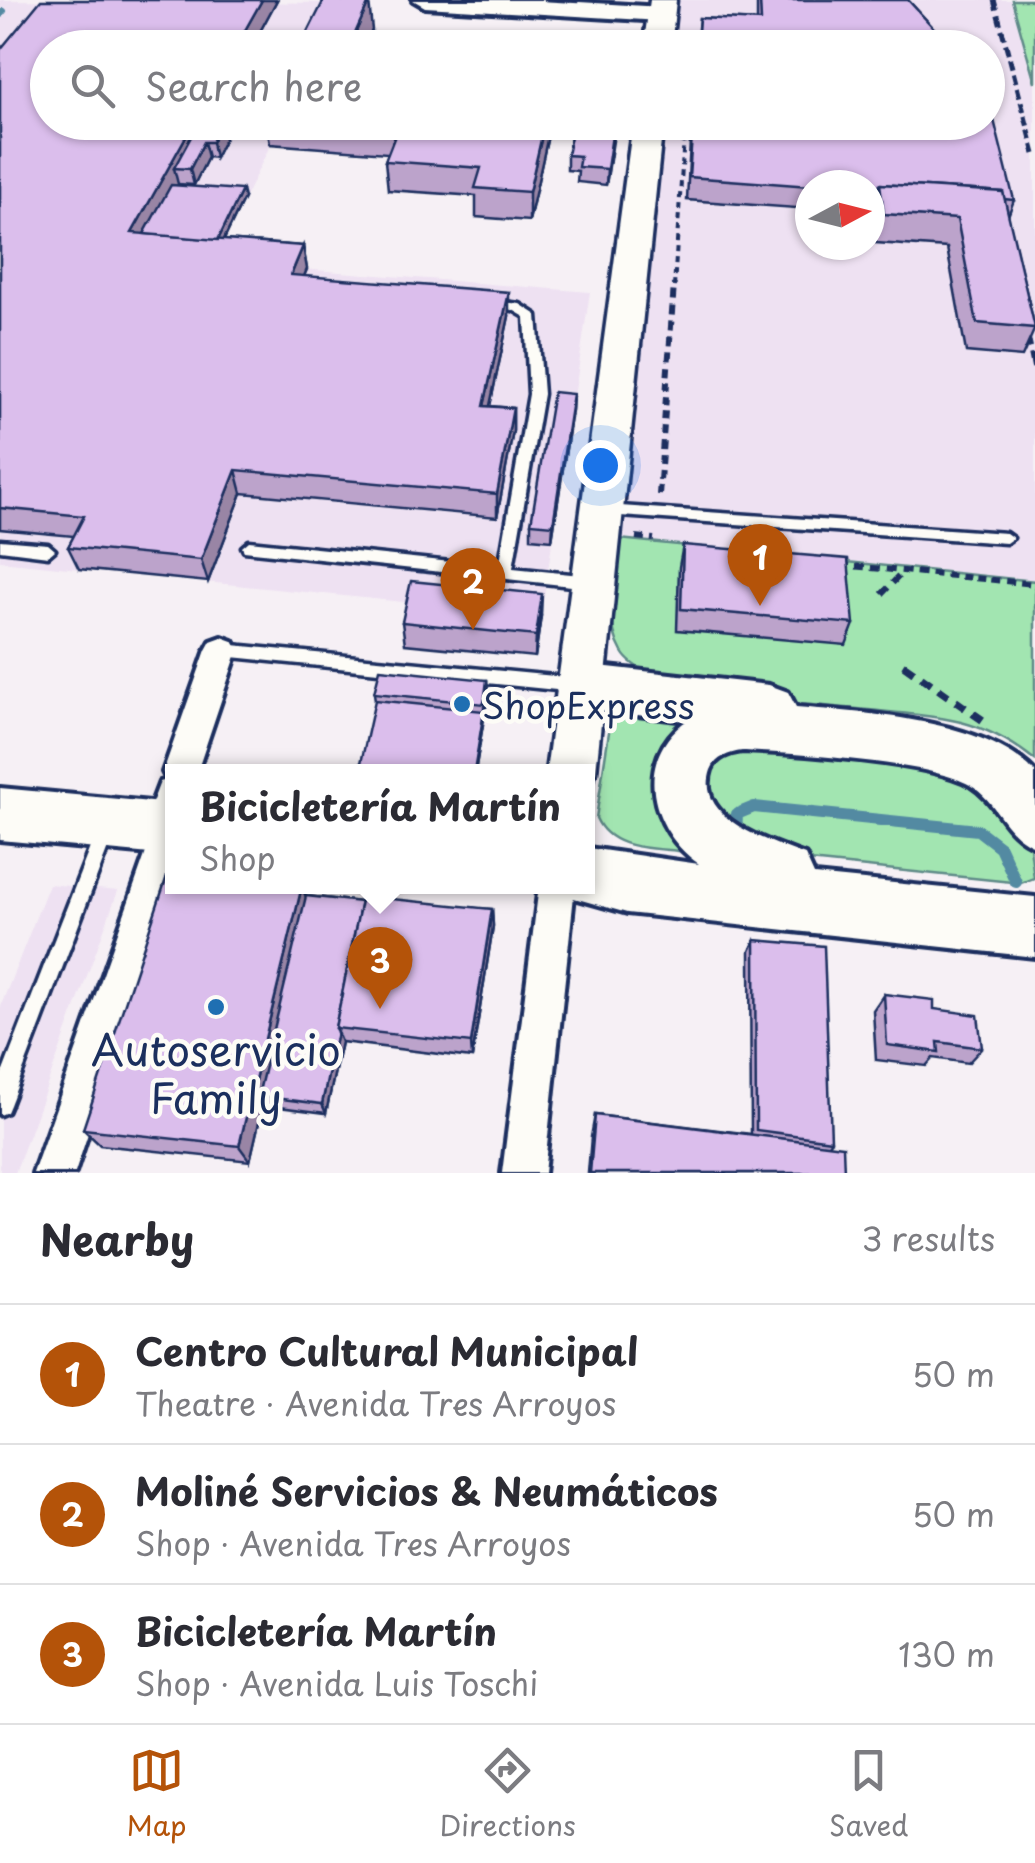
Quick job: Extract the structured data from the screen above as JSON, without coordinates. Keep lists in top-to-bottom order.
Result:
{
  "places": ["ShopExpress", "Autoservicio Family"],
  "north": "right",
  "page": {
    "search": "Search here",
    "pins": ["1", "2", "3"],
    "popup": ["Bicicletería Martín", "Shop"],
    "heading": ["Nearby", "3 results"],
    "list": [
      {
        "mark": "1",
        "name": "Centro Cultural Municipal",
        "note": "Theatre · Avenida Tres Arroyos",
        "value": "50 m"
      },
      {
        "mark": "2",
        "name": "Moliné Servicios & Neumáticos",
        "note": "Shop · Avenida Tres Arroyos",
        "value": "50 m"
      },
      {
        "mark": "3",
        "name": "Bicicletería Martín",
        "note": "Shop · Avenida Luis Toschi",
        "value": "130 m"
      }
    ],
    "nav": ["Map", "Directions", "Saved"]
  }
}
